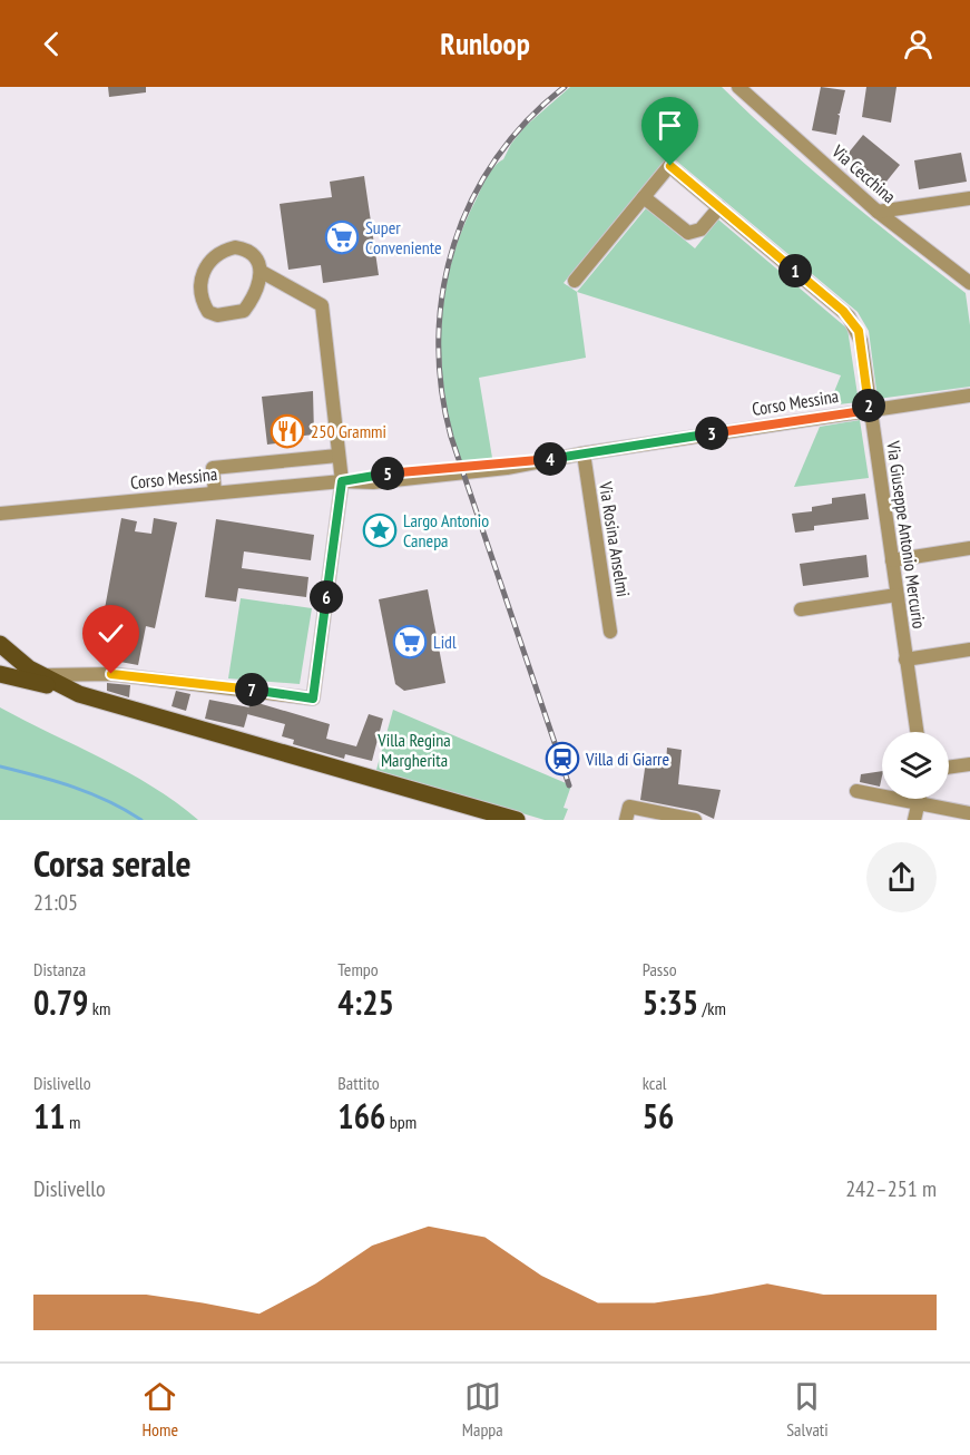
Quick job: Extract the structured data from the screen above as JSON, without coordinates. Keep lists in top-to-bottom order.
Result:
{
  "streets": {
    "street": [
      "Via Cecchina",
      "Corso Messina",
      "Via Giuseppe Antonio Mercurio",
      "Via Rosina Anselmi"
    ]
  },
  "crossings": [
    ["Corso Messina", "Via Giuseppe Antonio Mercurio"],
    ["Corso Messina", "Via Rosina Anselmi"]
  ],
  "parks": ["Villa Regina Margherita"],
  "places": {
    "supermarket": ["Super Conveniente", "Lidl"],
    "restaurant": ["250 Grammi"],
    "place": ["Largo Antonio Canepa"],
    "station": ["Villa di Giarre"]
  },
  "page": {
    "header": "Runloop",
    "pins": [
      "1",
      "2",
      "3",
      "4",
      "5",
      "6",
      "7"
    ],
    "heading": ["Corsa serale", "21:05"],
    "stats": [
      ["Distanza", "0.79 km"],
      ["Tempo", "4:25"],
      ["Passo", "5:35 /km"],
      ["Dislivello", "11 m"],
      ["Battito", "166 bpm"],
      ["kcal", "56"]
    ],
    "chart": ["Dislivello", "242–251 m"],
    "tabs": ["Home", "Mappa", "Salvati"]
  }
}
